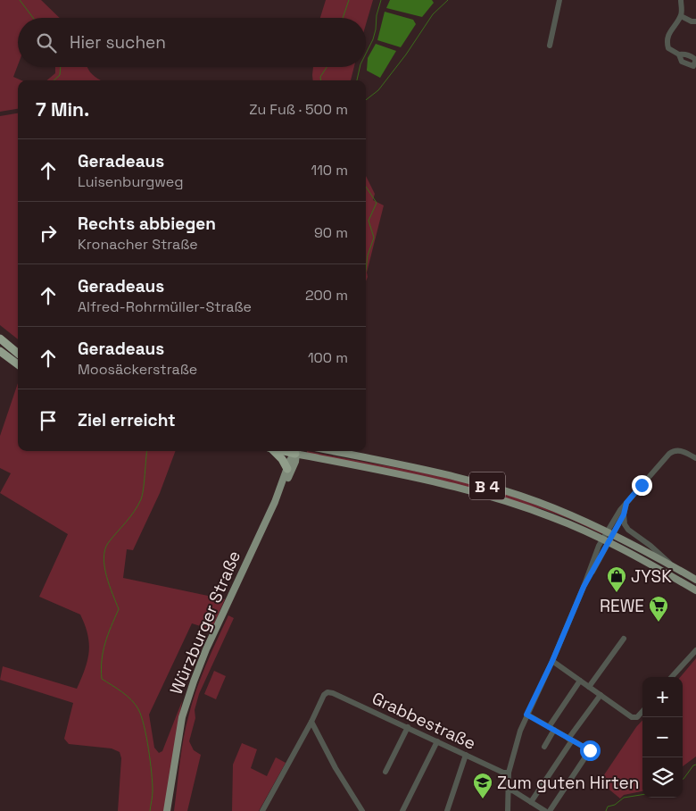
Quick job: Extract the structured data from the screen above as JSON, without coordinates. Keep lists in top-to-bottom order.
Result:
{
  "streets": {
    "main road": ["B 4", "Würzburger Straße"],
    "street": ["Grabbestraße"]
  },
  "places": {
    "shop": ["JYSK"],
    "supermarket": ["REWE"],
    "school or university": ["Zum guten Hirten"]
  },
  "page": {
    "search": "Hier suchen",
    "heading": ["7 Min.", "Zu Fuß · 500 m"],
    "list": [
      ["Geradeaus", "Luisenburgweg", "110 m"],
      ["Rechts abbiegen", "Kronacher Straße", "90 m"],
      ["Geradeaus", "Alfred-Rohrmüller-Straße", "200 m"],
      ["Geradeaus", "Moosäckerstraße", "100 m"],
      "Ziel erreicht"
    ],
    "map_buttons": ["+", "−"]
  }
}
